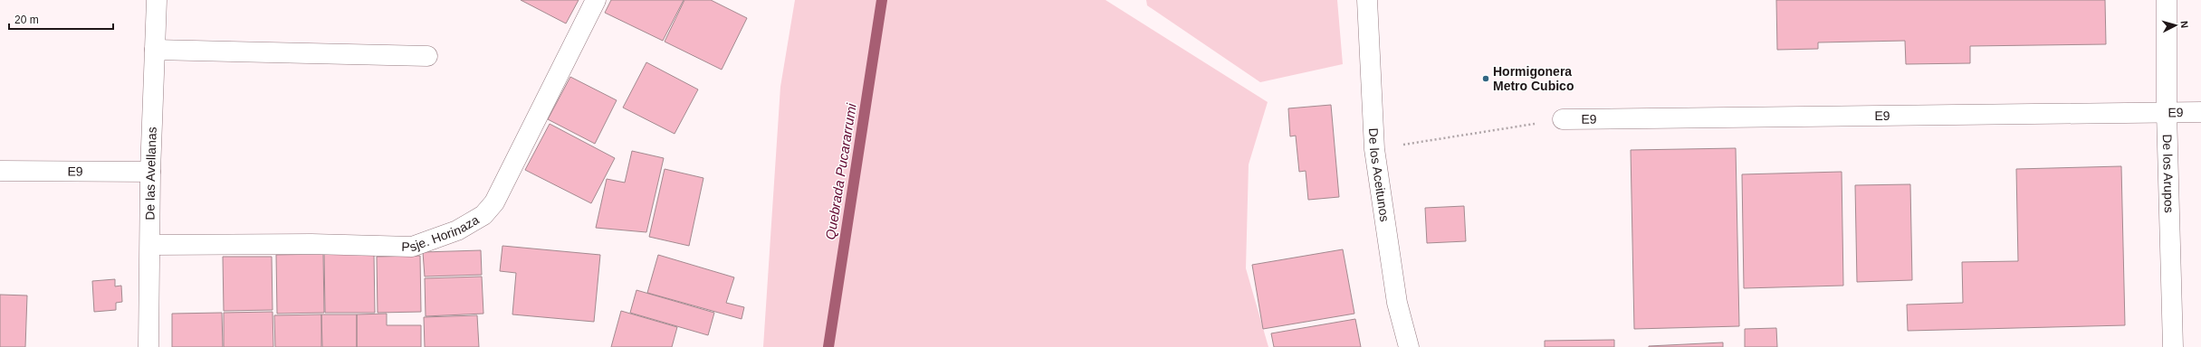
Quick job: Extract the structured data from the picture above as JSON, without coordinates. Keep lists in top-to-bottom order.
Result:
{
  "streets": {
    "street": [
      "E9",
      "De las Avellanas",
      "De los Arupos",
      "De los Aceitunos",
      "Psje. Horinaza"
    ]
  },
  "crossings": [
    ["E9", "De las Avellanas"],
    ["E9", "De los Arupos"],
    ["De las Avellanas", "Psje. Horinaza"]
  ],
  "water": ["Quebrada Pucararrumi"],
  "places": ["Hormigonera Metro Cubico"],
  "scale_bar": "20 m",
  "north": "right"
}
